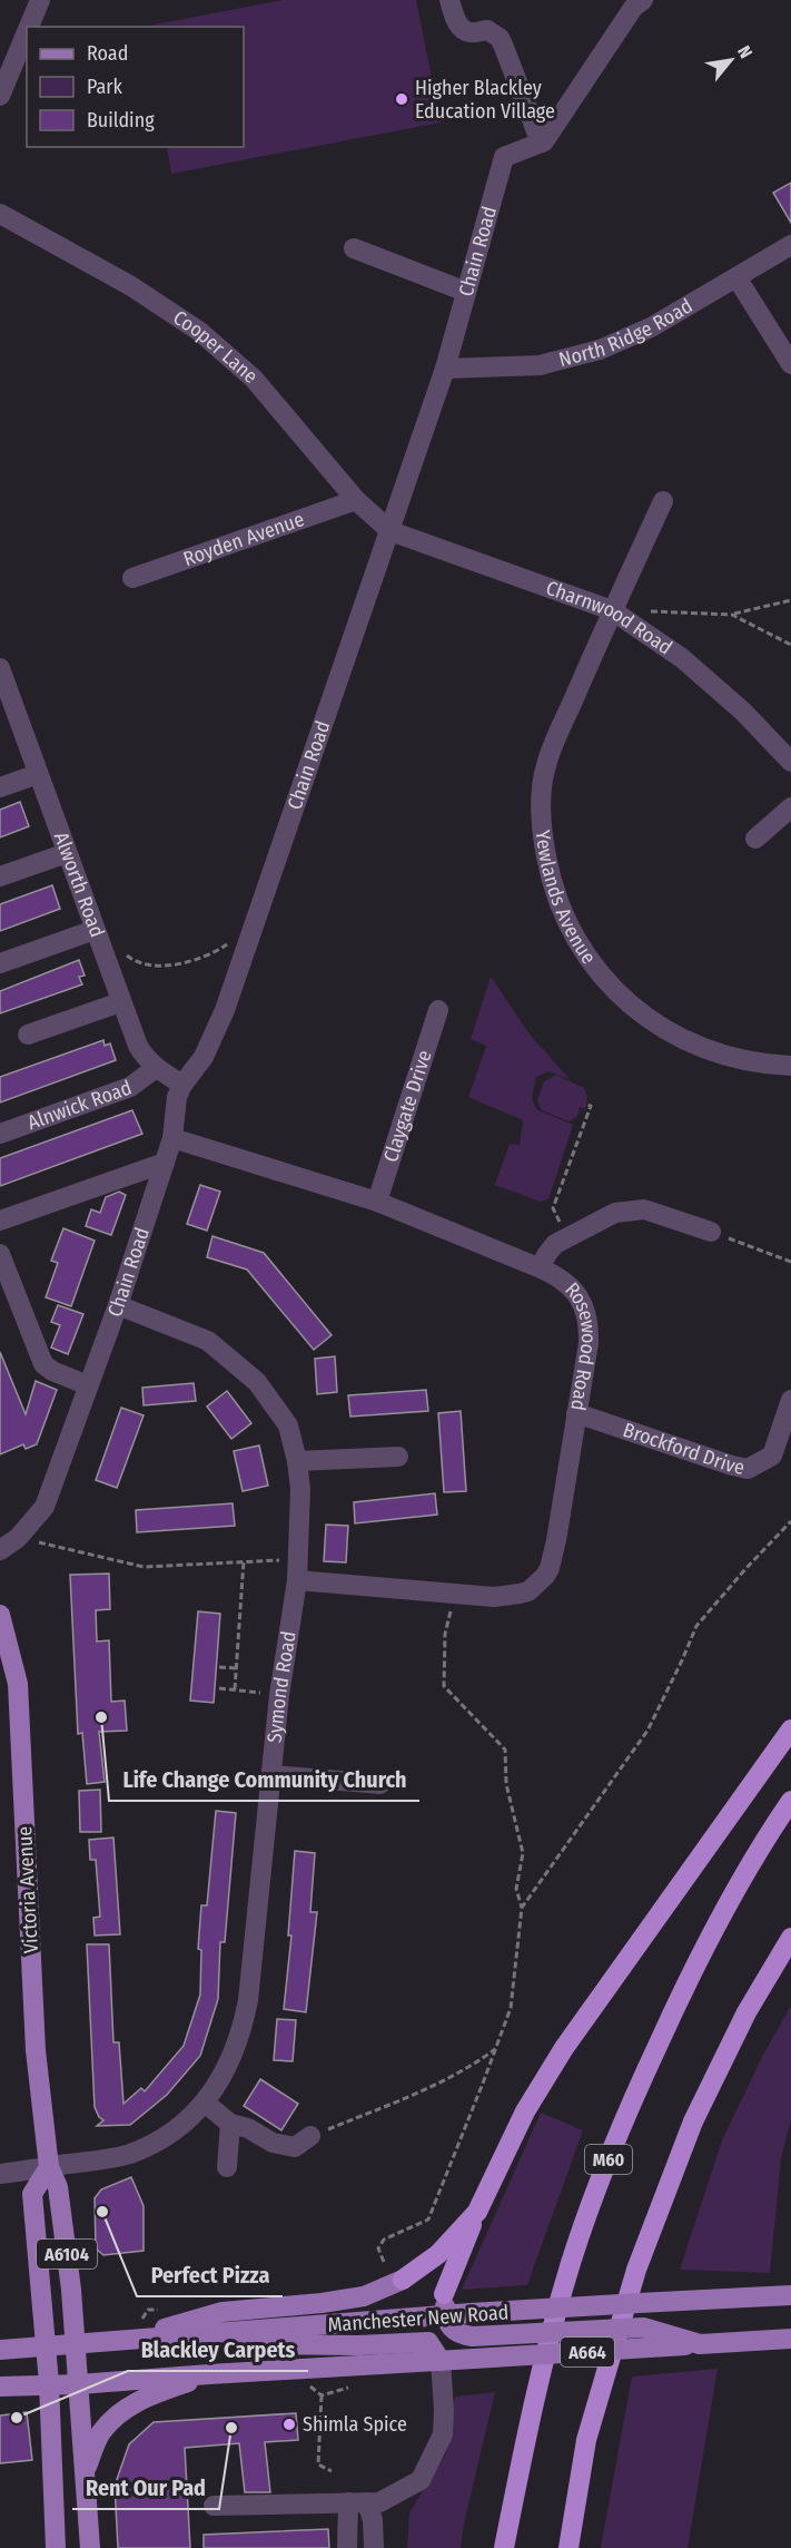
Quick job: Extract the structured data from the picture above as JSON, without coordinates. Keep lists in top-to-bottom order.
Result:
{
  "streets": {
    "highway": ["M60"],
    "main road": [
      "Victoria Avenue",
      "A6104",
      "Manchester New Road",
      "A664"
    ],
    "street": [
      "Chain Road",
      "North Ridge Road",
      "Cooper Lane",
      "Royden Avenue",
      "Charnwood Road",
      "Alworth Road",
      "Yewlands Avenue",
      "Alnwick Road",
      "Claygate Drive",
      "Rosewood Road",
      "Brockford Drive",
      "Symond Road"
    ]
  },
  "crossings": [
    ["Chain Road", "North Ridge Road"],
    ["Chain Road", "Cooper Lane"],
    ["Chain Road", "Charnwood Road"],
    ["Chain Road", "Alworth Road"],
    ["Chain Road", "Rosewood Road"],
    ["Chain Road", "Symond Road"],
    ["Cooper Lane", "Royden Avenue"],
    ["Cooper Lane", "Charnwood Road"],
    ["Charnwood Road", "Yewlands Avenue"],
    ["Alworth Road", "Alnwick Road"],
    ["Claygate Drive", "Rosewood Road"],
    ["Rosewood Road", "Brockford Drive"],
    ["Rosewood Road", "Symond Road"],
    ["Symond Road", "Victoria Avenue"],
    ["Symond Road", "A6104"],
    ["Victoria Avenue", "A6104"],
    ["Victoria Avenue", "Manchester New Road"],
    ["A6104", "Manchester New Road"],
    ["A6104", "A664"],
    ["Manchester New Road", "A664"]
  ],
  "places": [
    "Higher Blackley Education Village",
    "Life Change Community Church",
    "Perfect Pizza",
    "Blackley Carpets",
    "Shimla Spice",
    "Rent Our Pad"
  ],
  "legend": ["Road", "Park", "Building"],
  "north": "top right"
}
